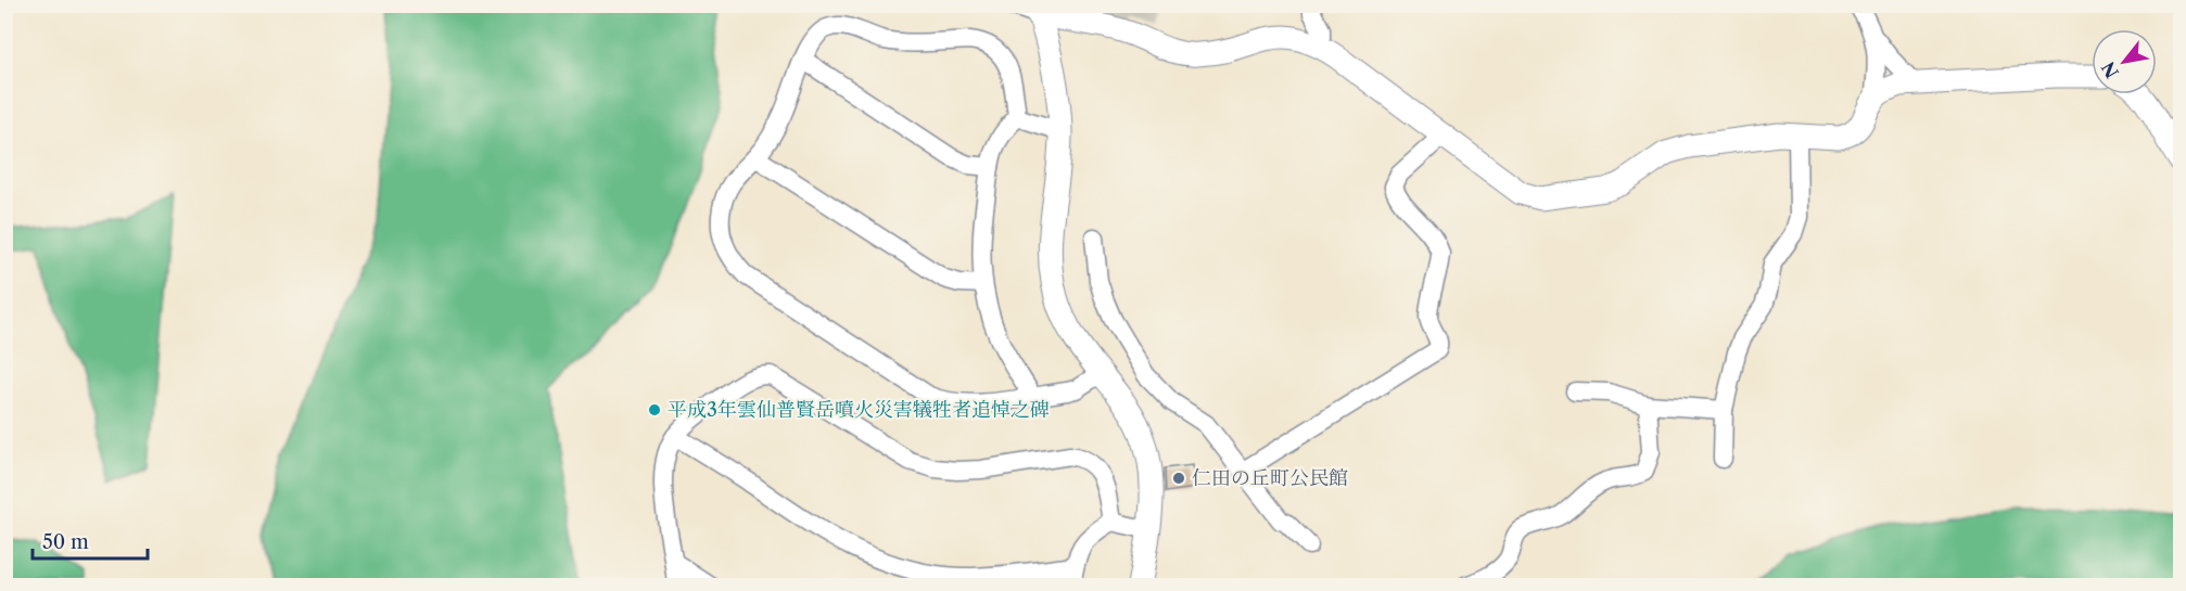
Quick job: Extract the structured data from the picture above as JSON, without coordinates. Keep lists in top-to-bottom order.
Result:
{
  "places": ["平成3年雲仙普賢岳噴火災害犠牲者追悼之碑", "仁田の丘町公民館"],
  "scale_bar": "50 m",
  "north": "bottom left"
}
